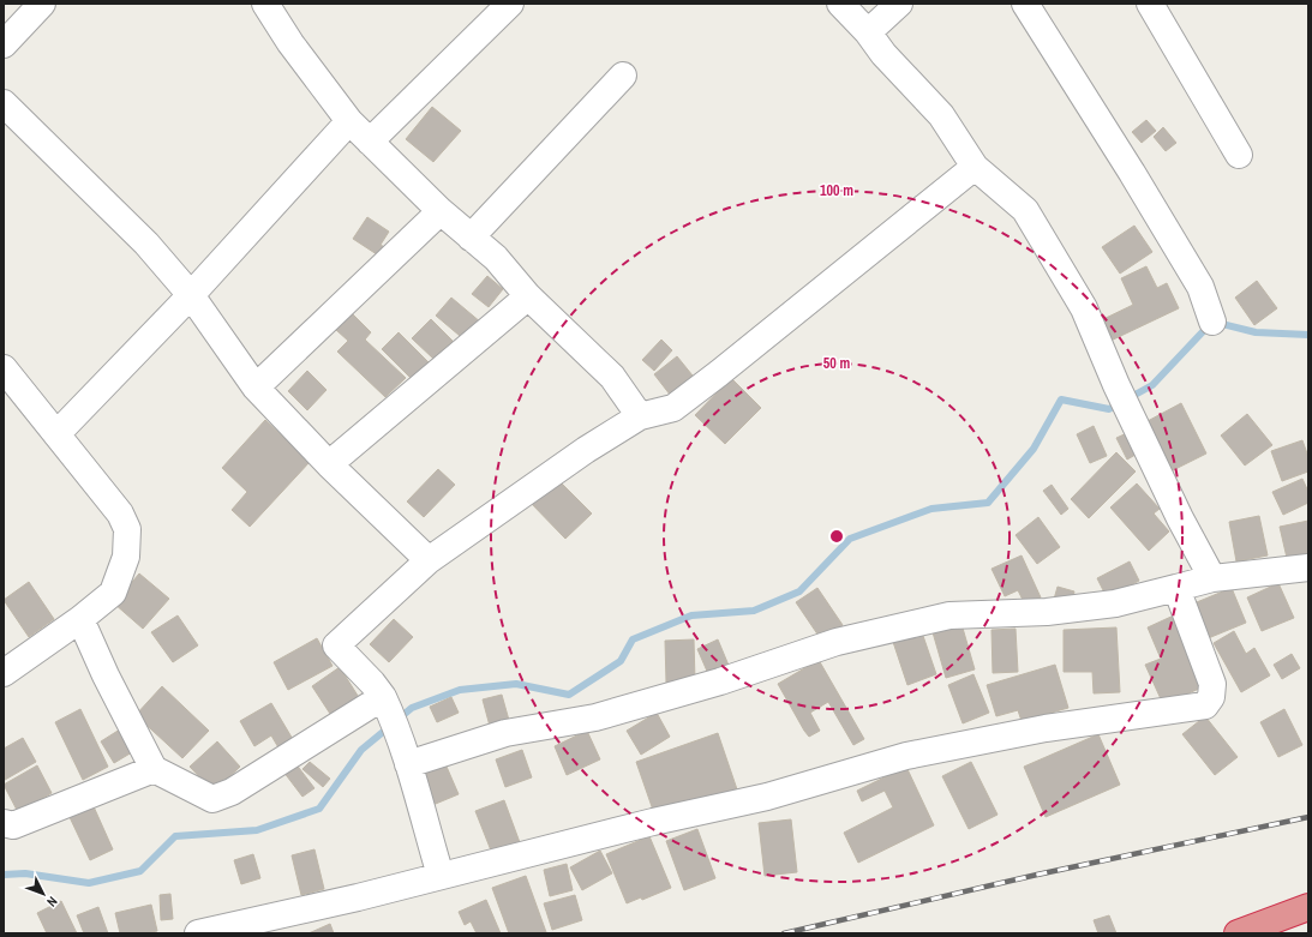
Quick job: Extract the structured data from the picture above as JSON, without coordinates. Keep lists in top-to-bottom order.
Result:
{
  "north": "bottom right",
  "rings": ["100 m", "50 m"]
}
